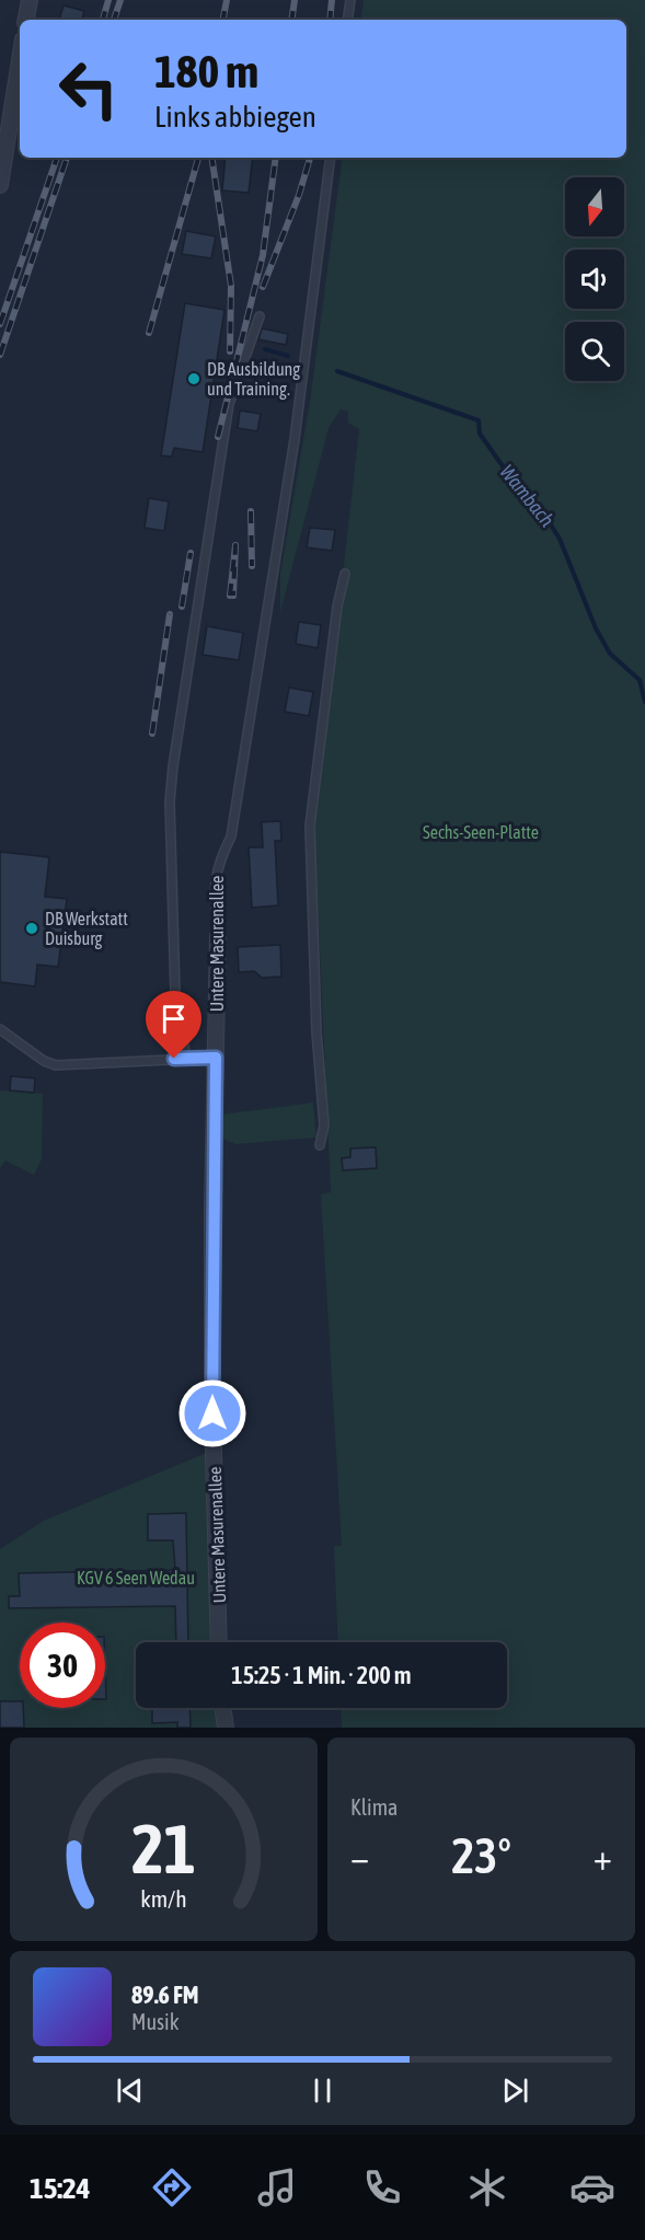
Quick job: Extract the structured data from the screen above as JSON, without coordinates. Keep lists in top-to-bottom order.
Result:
{
  "streets": {
    "street": ["Untere Masurenallee"]
  },
  "water": ["Wambach"],
  "parks": ["Sechs-Seen-Platte", "KGV 6 Seen Wedau"],
  "places": ["DB Ausbildung und Training.", "DB Werkstatt Duisburg"],
  "north": "bottom",
  "page": {
    "turn": ["180 m", "Links abbiegen"],
    "limit": "30",
    "trip": "15:25 · 1 Min. · 200 m",
    "tile": "Klima",
    "heat": ["−", "23°", "+"],
    "song": ["89.6 FM", "Musik"],
    "tabs": "15:24",
    "gauge": ["21", "km/h"]
  }
}
